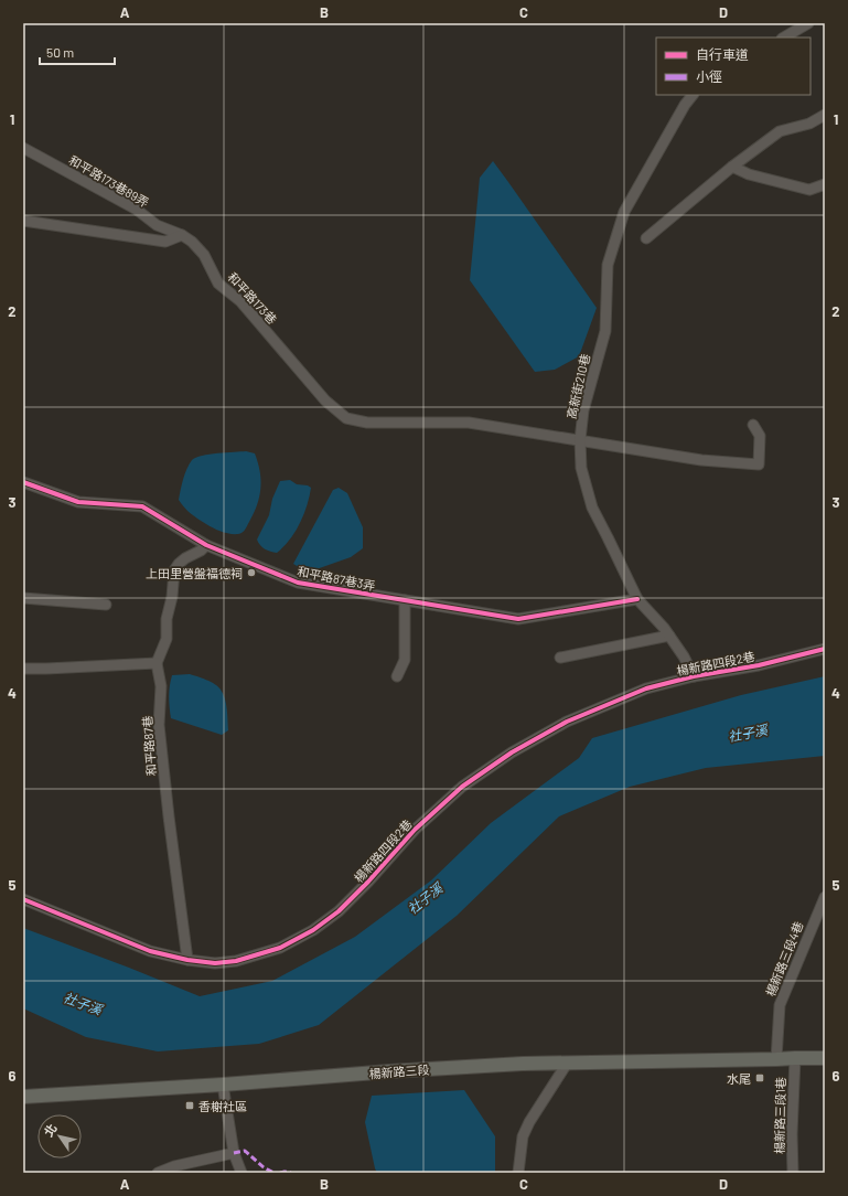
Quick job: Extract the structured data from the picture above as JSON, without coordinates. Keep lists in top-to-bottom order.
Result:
{
  "streets": {
    "main road": ["楊新路三段"],
    "street": [
      "和平路173巷89弄",
      "和平路173巷",
      "高新街210巷",
      "和平路87巷3弄",
      "楊新路四段2巷",
      "和平路87巷",
      "楊新路三段4巷",
      "楊新路三段1巷"
    ]
  },
  "crossings": [
    ["和平路173巷89弄", "和平路173巷"],
    ["和平路173巷", "高新街210巷"],
    ["高新街210巷", "和平路87巷3弄"],
    ["高新街210巷", "楊新路四段2巷"],
    ["楊新路四段2巷", "和平路87巷"],
    ["楊新路三段4巷", "楊新路三段"],
    ["楊新路三段", "楊新路三段1巷"]
  ],
  "water": ["社子溪"],
  "places": {
    "other": ["上田里營盤福德祠"],
    "transit": ["水尾", "香榭社區"]
  },
  "legend": ["自行車道", "小徑"],
  "scale_bar": "50 m",
  "north": "top left",
  "grid": {
    "columns": [
      "A",
      "B",
      "C",
      "D"
    ],
    "rows": [
      "1",
      "2",
      "3",
      "4",
      "5",
      "6"
    ]
  }
}
